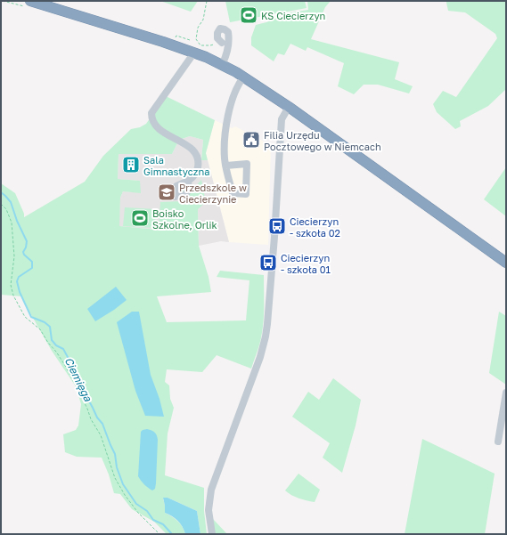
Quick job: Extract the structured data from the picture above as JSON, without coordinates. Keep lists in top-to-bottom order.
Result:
{
  "water": ["Ciemięga"],
  "places": {
    "sports": ["KS Ciecierzyn", "Boisko Szkolne, Orlik"],
    "public building": ["Filia Urzędu Pocztowego w Niemcach"],
    "building": ["Sala Gimnastyczna"],
    "school or university": ["Przedszkole w Ciecierzynie"],
    "bus stop": ["Ciecierzyn - szkoła 02", "Ciecierzyn - szkoła 01"]
  }
}
